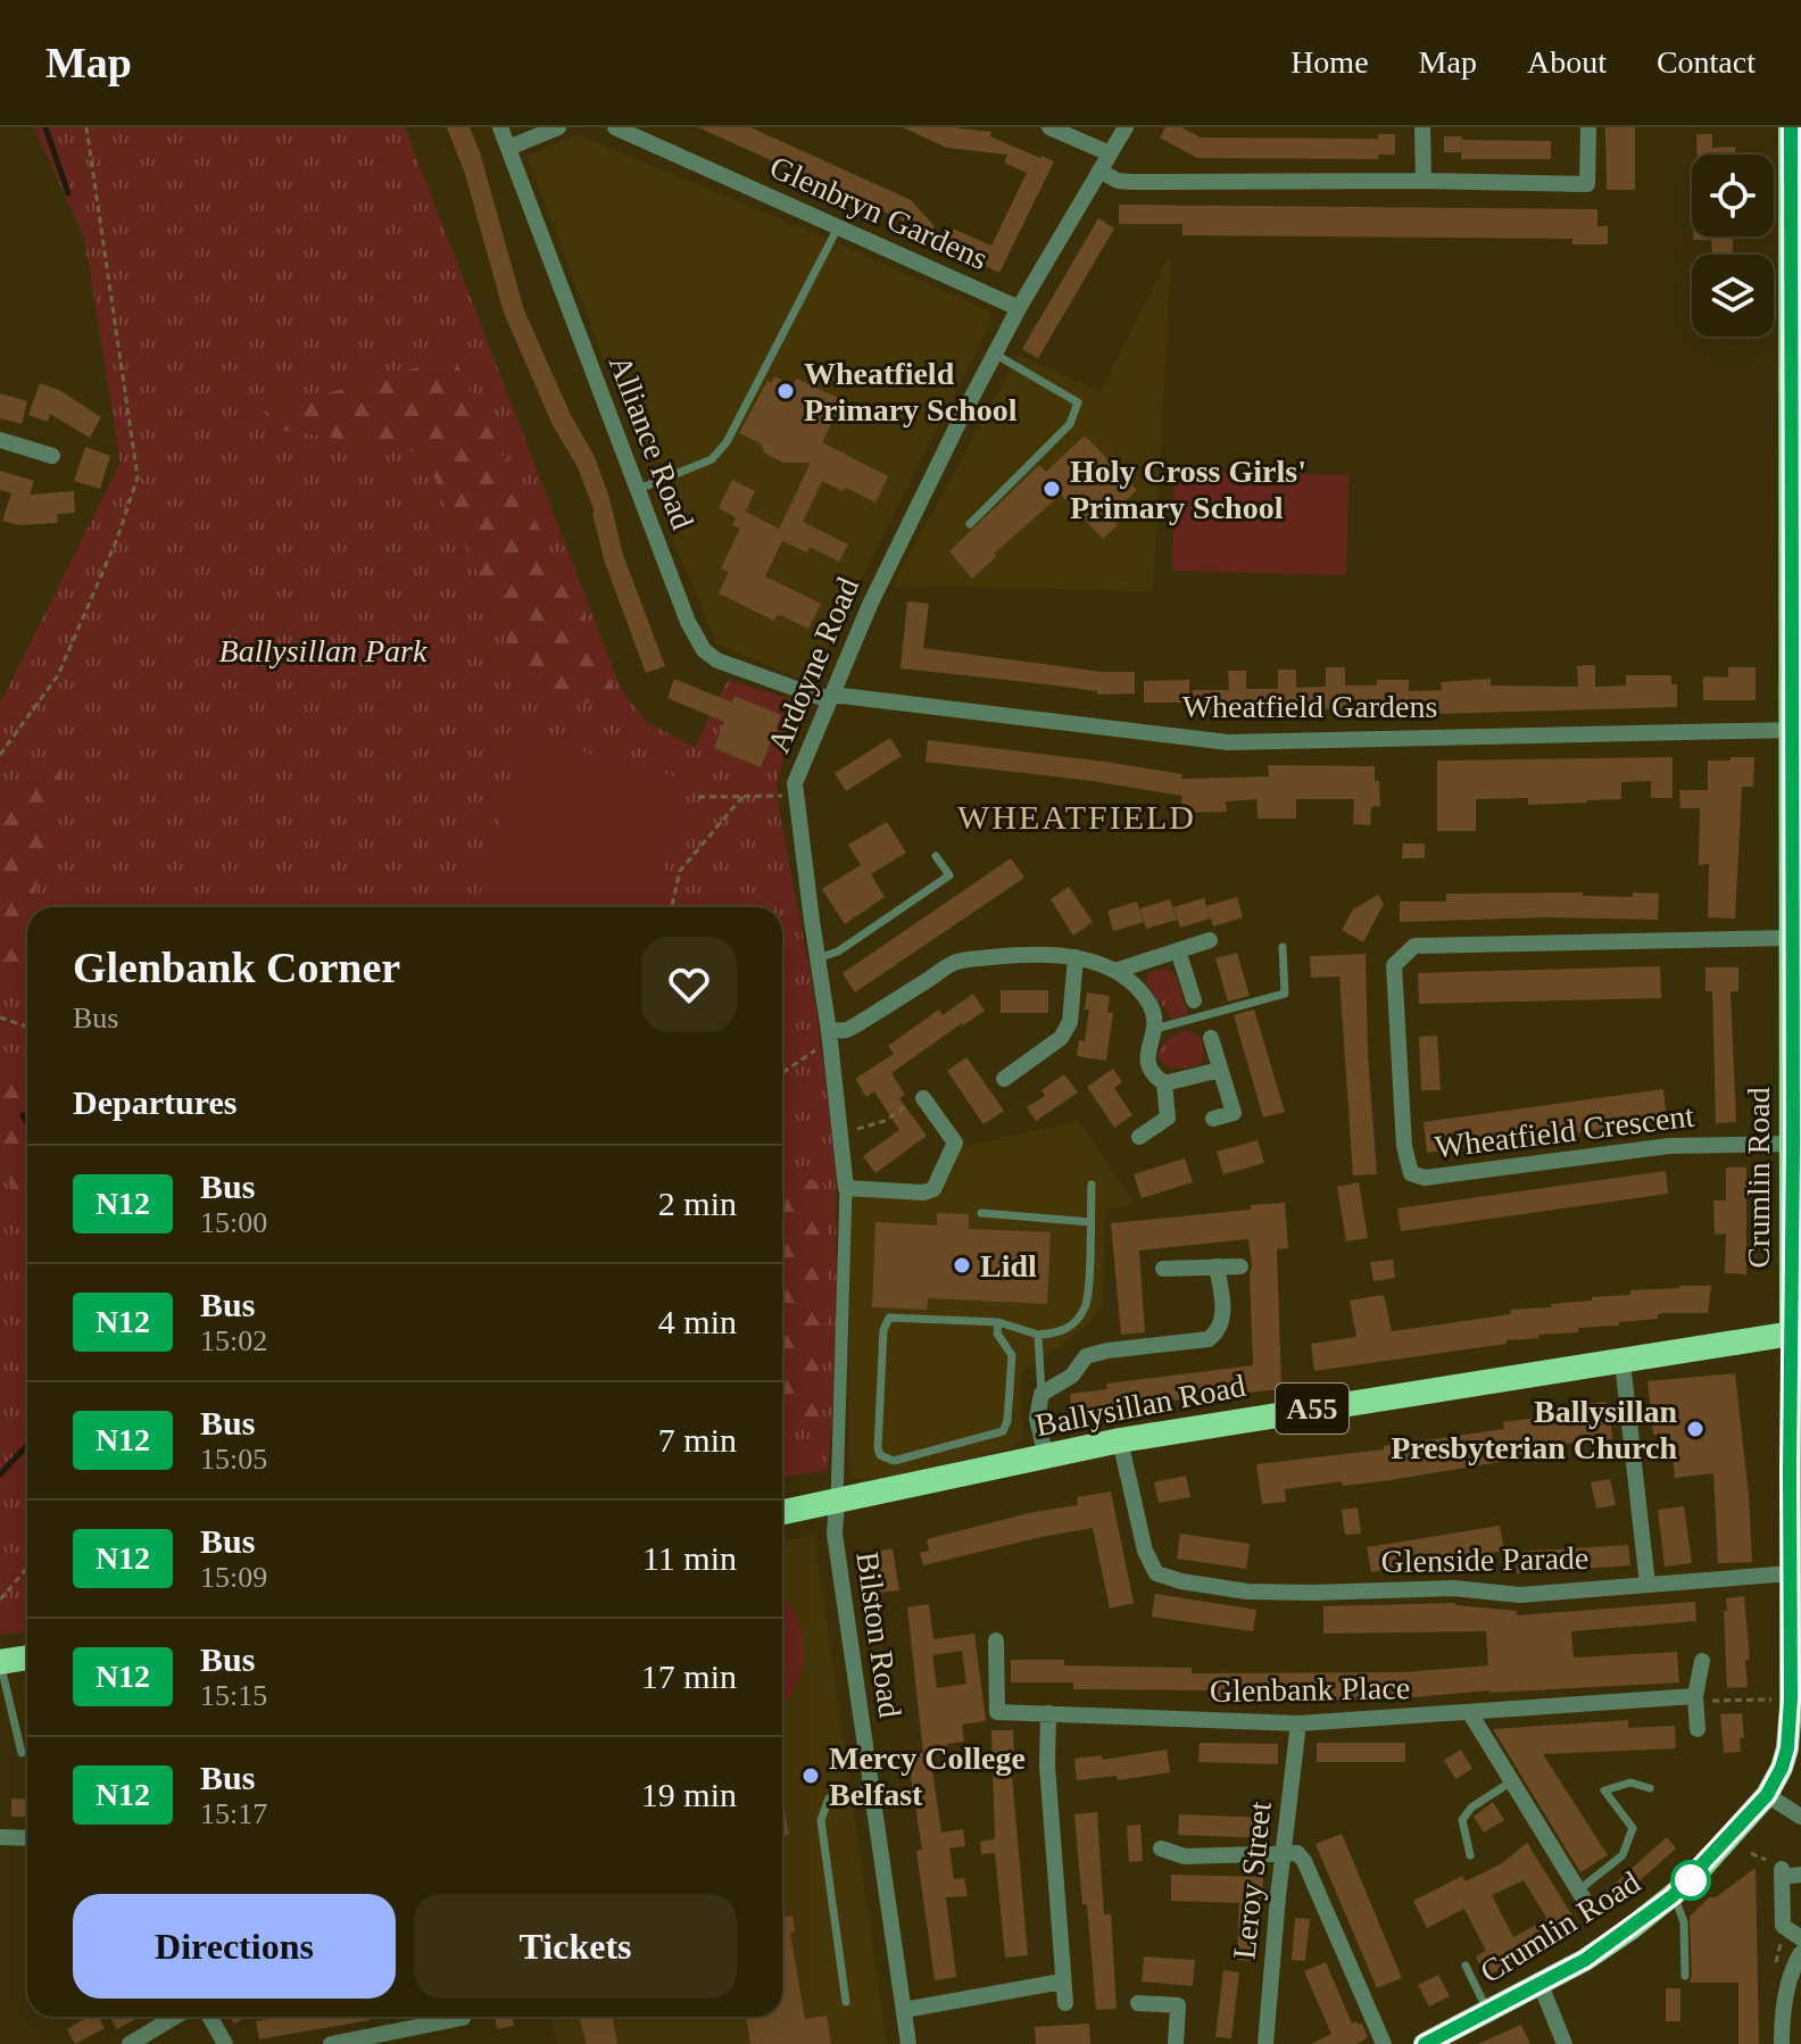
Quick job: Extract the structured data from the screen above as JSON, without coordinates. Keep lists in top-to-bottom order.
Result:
{
  "streets": {
    "highway": ["Crumlin Road", "Ballysillan Road", "A55"],
    "street": [
      "Glenbryn Gardens",
      "Alliance Road",
      "Ardoyne Road",
      "Wheatfield Gardens",
      "Wheatfield Crescent",
      "Glenside Parade",
      "Bilston Road",
      "Glenbank Place",
      "Leroy Street"
    ]
  },
  "crossings": [
    ["Glenbryn Gardens", "Ardoyne Road"],
    ["Alliance Road", "Ardoyne Road"],
    ["Alliance Road", "Wheatfield Gardens"],
    ["Ardoyne Road", "Wheatfield Gardens"],
    ["Ardoyne Road", "Ballysillan Road"],
    ["Ardoyne Road", "Bilston Road"],
    ["Wheatfield Gardens", "Crumlin Road"],
    ["Wheatfield Crescent", "Crumlin Road"],
    ["Crumlin Road", "Ballysillan Road"],
    ["Crumlin Road", "Glenside Parade"],
    ["Ballysillan Road", "Glenside Parade"],
    ["Ballysillan Road", "Bilston Road"],
    ["Glenbank Place", "Leroy Street"]
  ],
  "districts": ["WHEATFIELD"],
  "parks": ["Ballysillan Park"],
  "places": [
    "Wheatfield Primary School",
    "Holy Cross Girls' Primary School",
    "Lidl",
    "Ballysillan Presbyterian Church",
    "Mercy College Belfast"
  ],
  "lines": ["bus line N12"],
  "page": {
    "header": "Map",
    "nav": [
      "Home",
      "Map",
      "About",
      "Contact"
    ],
    "heading": [
      ["Glenbank Corner", "Bus"],
      "Departures"
    ],
    "list": [
      {
        "mark": "N12",
        "name": "Bus",
        "note": "15:00",
        "value": "2 min"
      },
      {
        "mark": "N12",
        "name": "Bus",
        "note": "15:02",
        "value": "4 min"
      },
      {
        "mark": "N12",
        "name": "Bus",
        "note": "15:05",
        "value": "7 min"
      },
      {
        "mark": "N12",
        "name": "Bus",
        "note": "15:09",
        "value": "11 min"
      },
      {
        "mark": "N12",
        "name": "Bus",
        "note": "15:15",
        "value": "17 min"
      },
      {
        "mark": "N12",
        "name": "Bus",
        "note": "15:17",
        "value": "19 min"
      }
    ],
    "buttons": ["Directions", "Tickets"]
  }
}
